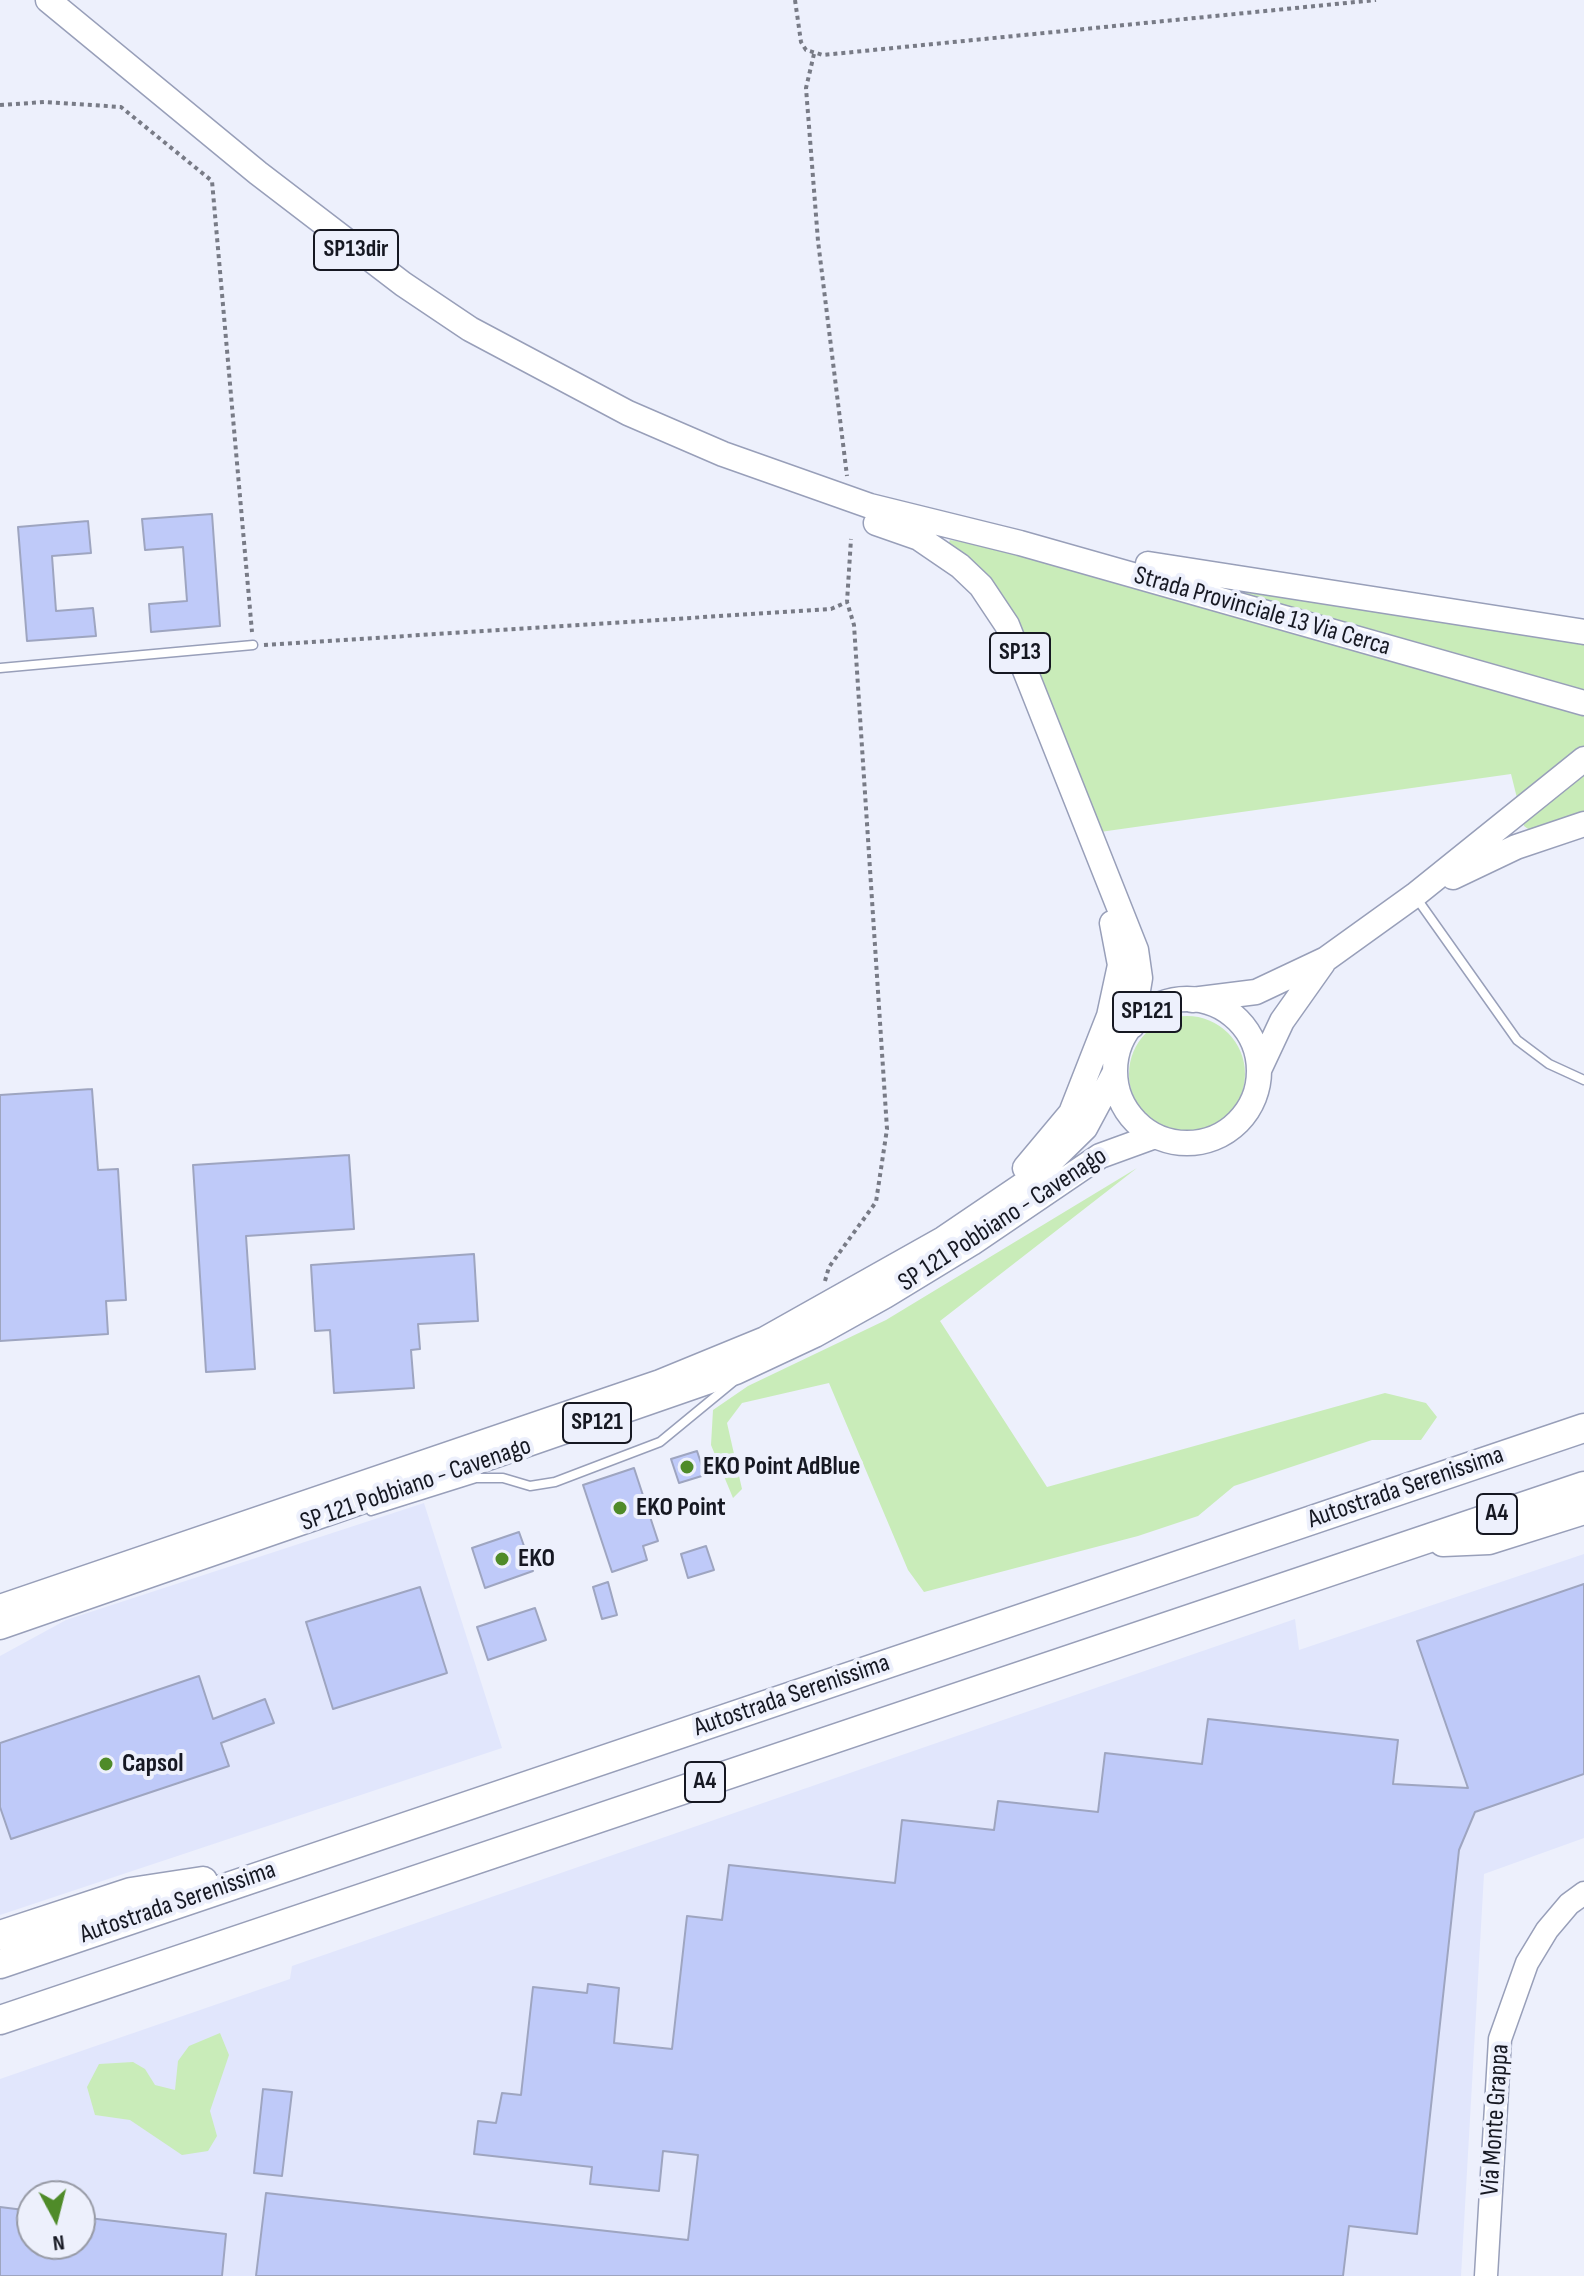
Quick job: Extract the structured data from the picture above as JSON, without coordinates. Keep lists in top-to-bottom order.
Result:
{
  "streets": {
    "highway": ["Autostrada Serenissima", "A4"],
    "main road": [
      "SP13dir",
      "Strada Provinciale 13 Via Cerca",
      "SP13",
      "SP121",
      "SP 121 Pobbiano - Cavenago"
    ],
    "street": ["Via Monte Grappa"]
  },
  "crossings": [
    ["SP13dir", "Strada Provinciale 13 Via Cerca"],
    ["SP13dir", "SP13"],
    ["SP13", "SP121"],
    ["SP13", "SP 121 Pobbiano - Cavenago"],
    ["SP121", "SP 121 Pobbiano - Cavenago"]
  ],
  "places": [
    "EKO Point AdBlue",
    "EKO Point",
    "EKO",
    "Capsol"
  ],
  "north": "bottom"
}
